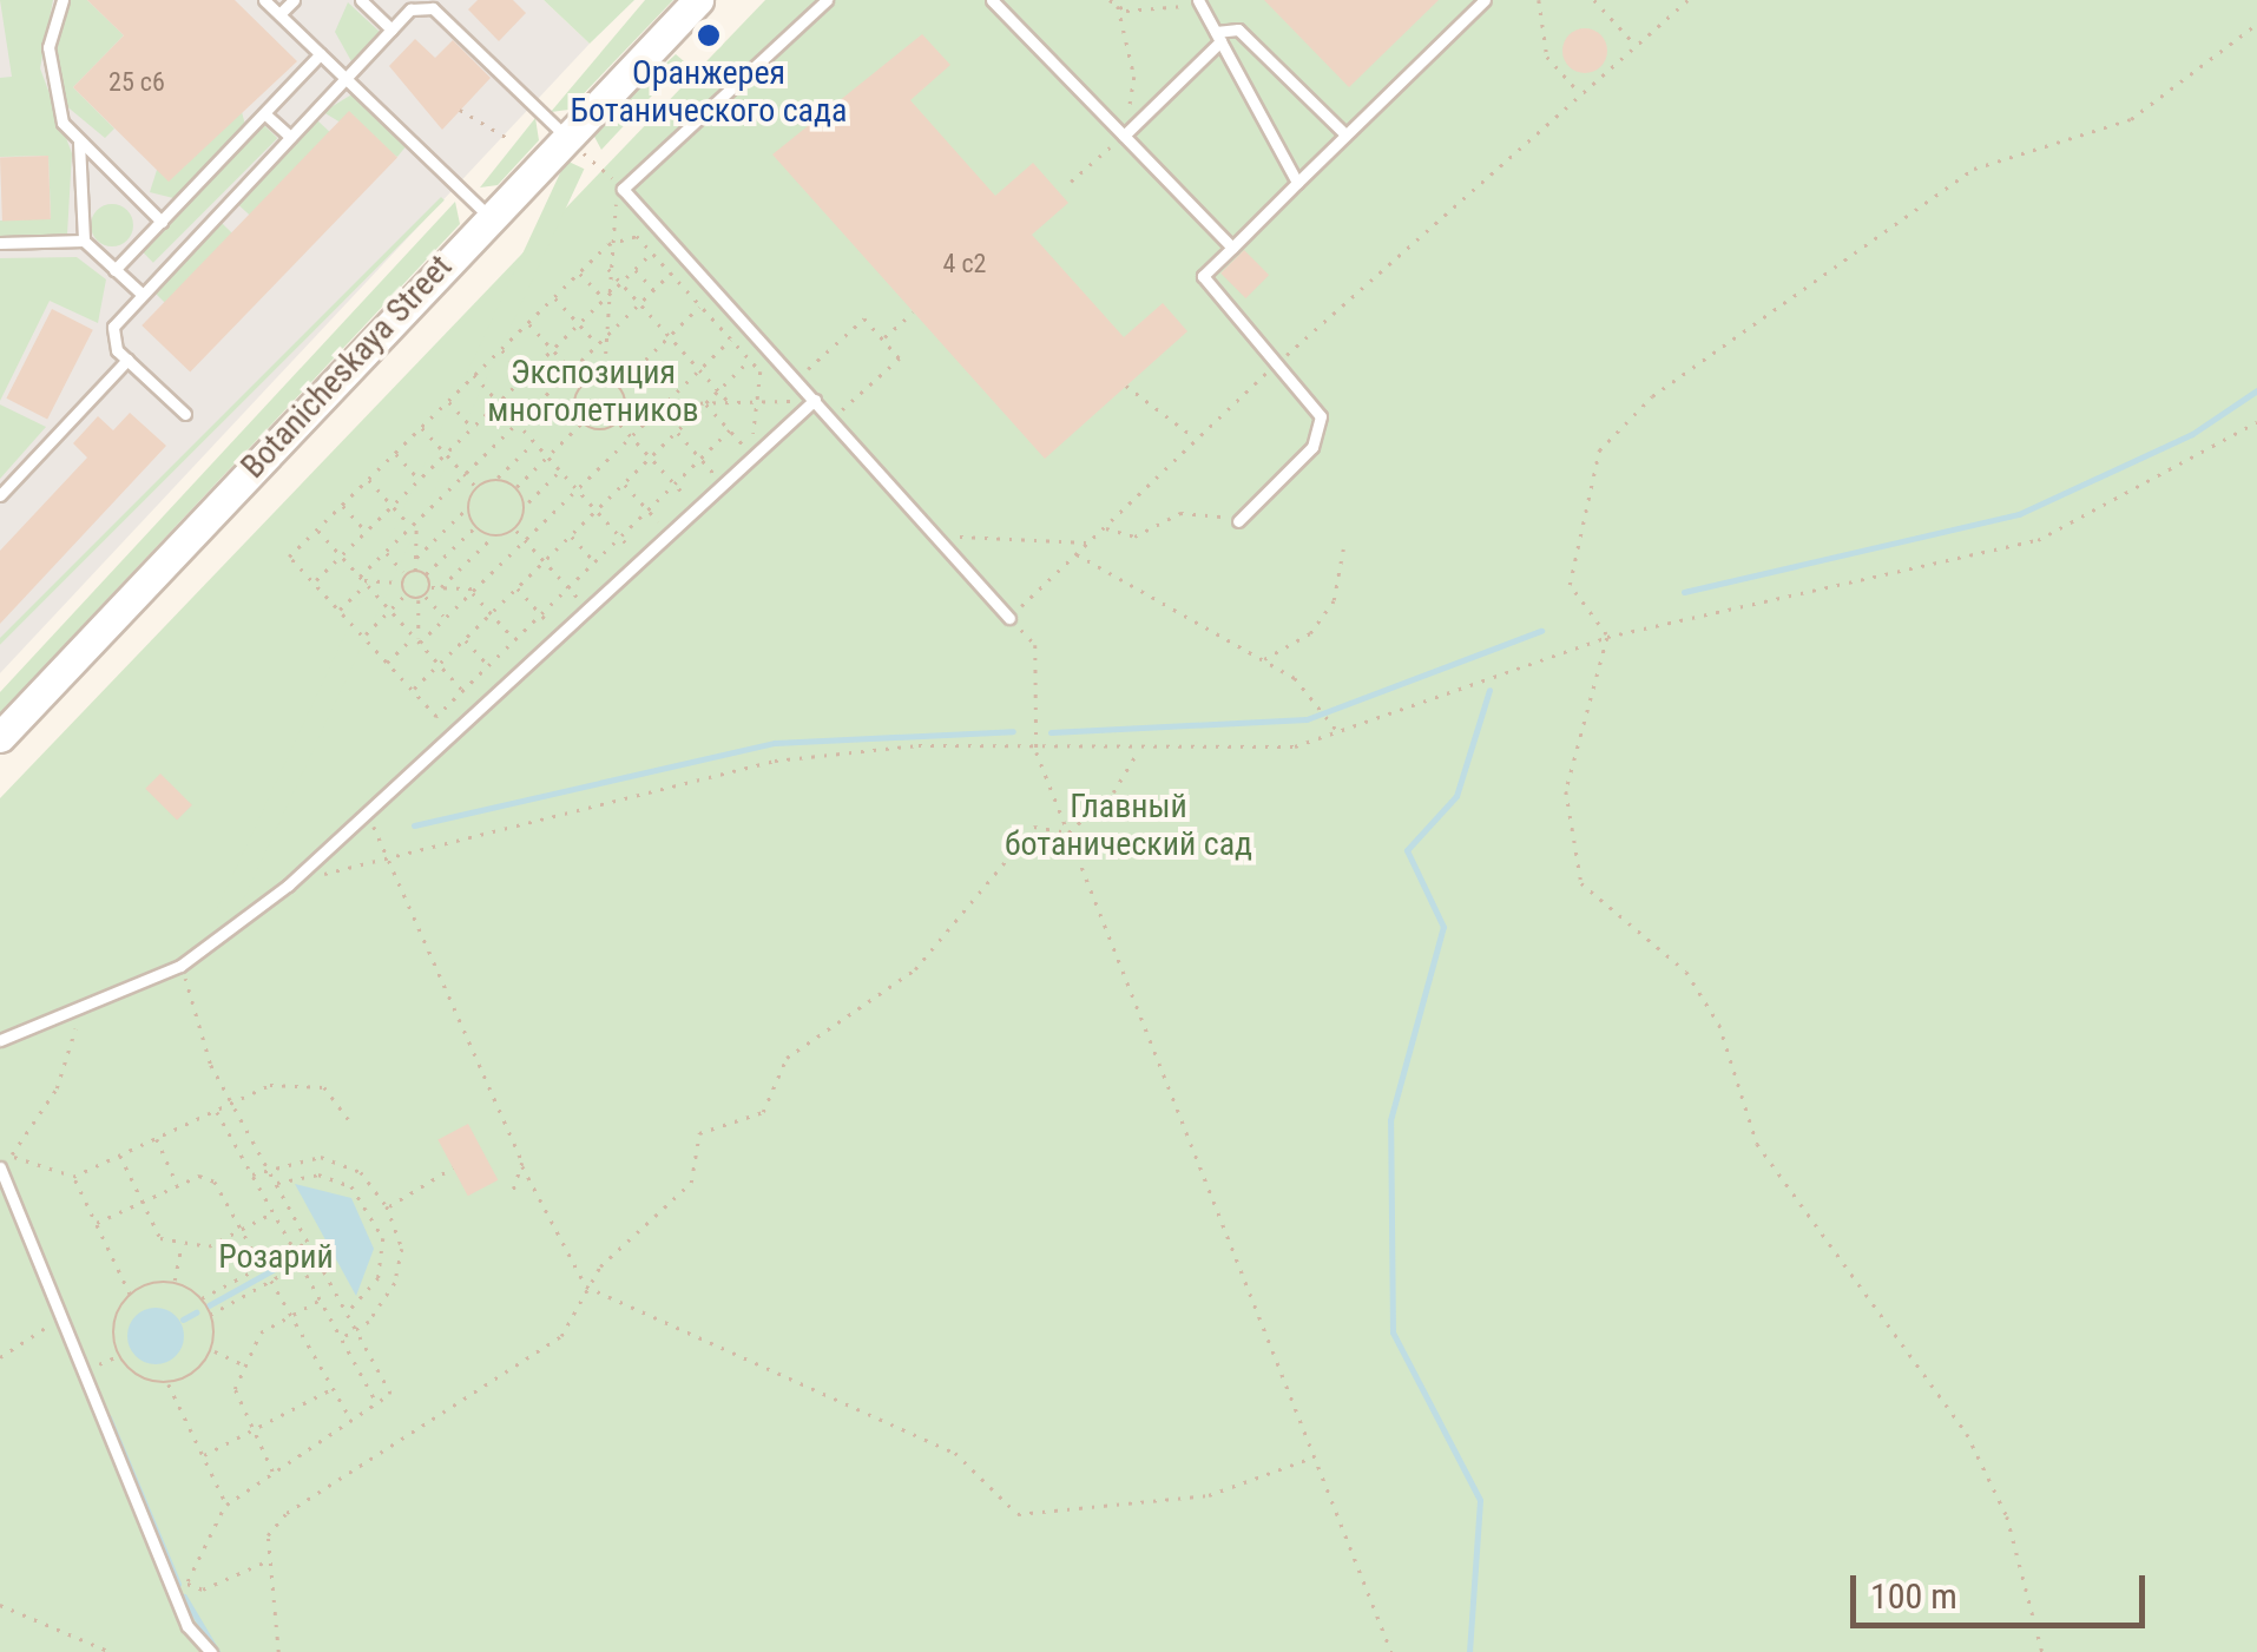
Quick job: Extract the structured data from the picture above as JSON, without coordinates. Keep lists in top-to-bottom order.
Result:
{
  "streets": {
    "main road": ["Botanicheskaya Street"]
  },
  "parks": ["Экспозиция многолетников", "Главный ботанический сад", "Розарий"],
  "places": ["Оранжерея Ботанического сада"],
  "house_numbers": ["25 с6", "4 с2"],
  "scale_bar": "100 m"
}
